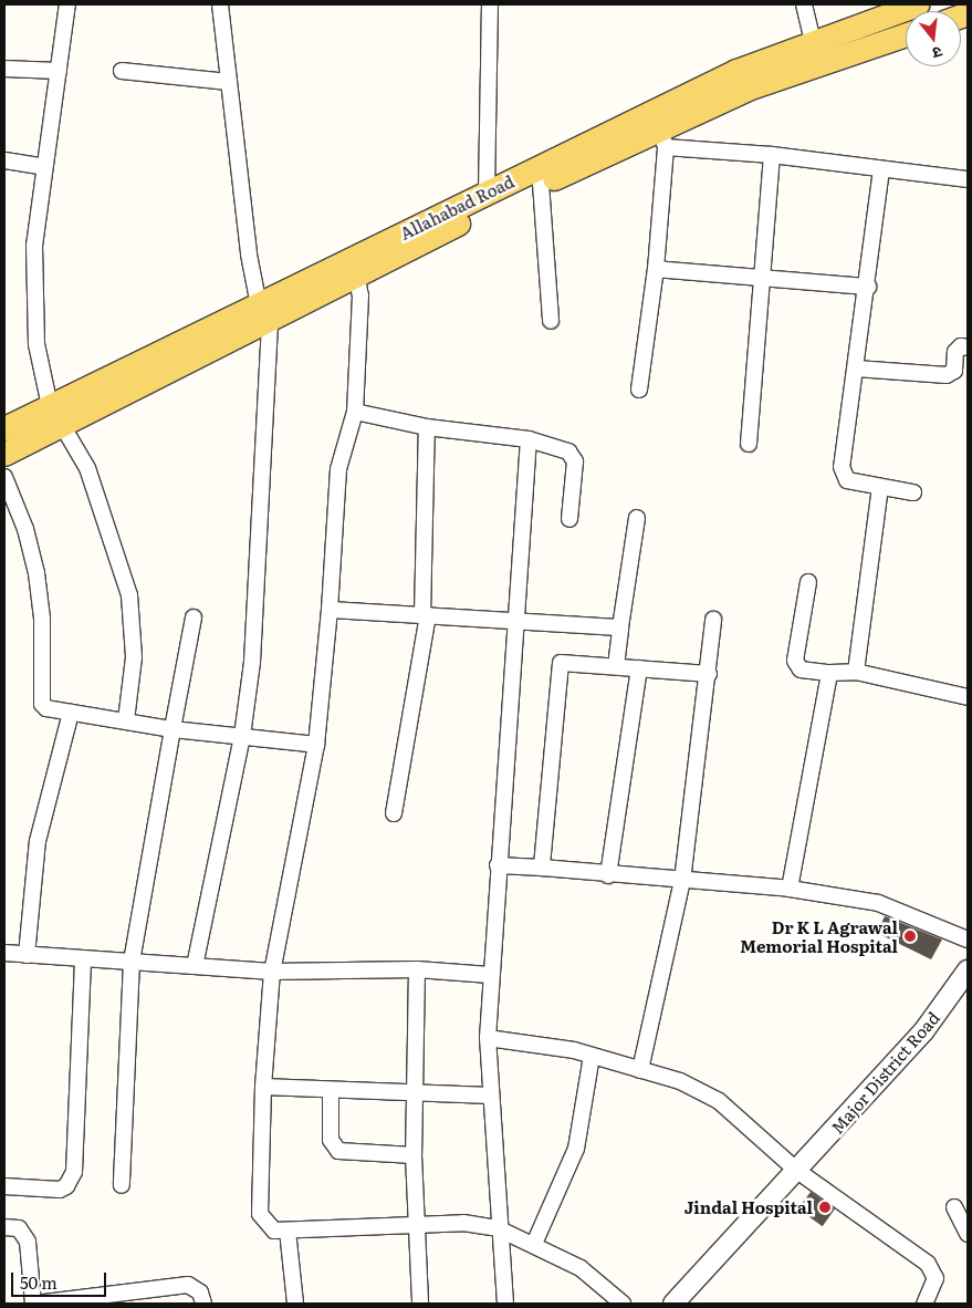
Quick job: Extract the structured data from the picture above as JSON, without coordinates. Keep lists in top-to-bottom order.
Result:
{
  "streets": {
    "main road": ["Allahabad Road"],
    "street": ["Major District Road"]
  },
  "places": ["Dr K L Agrawal Memorial Hospital", "Jindal Hospital"],
  "scale_bar": "50 m",
  "north": "bottom"
}
